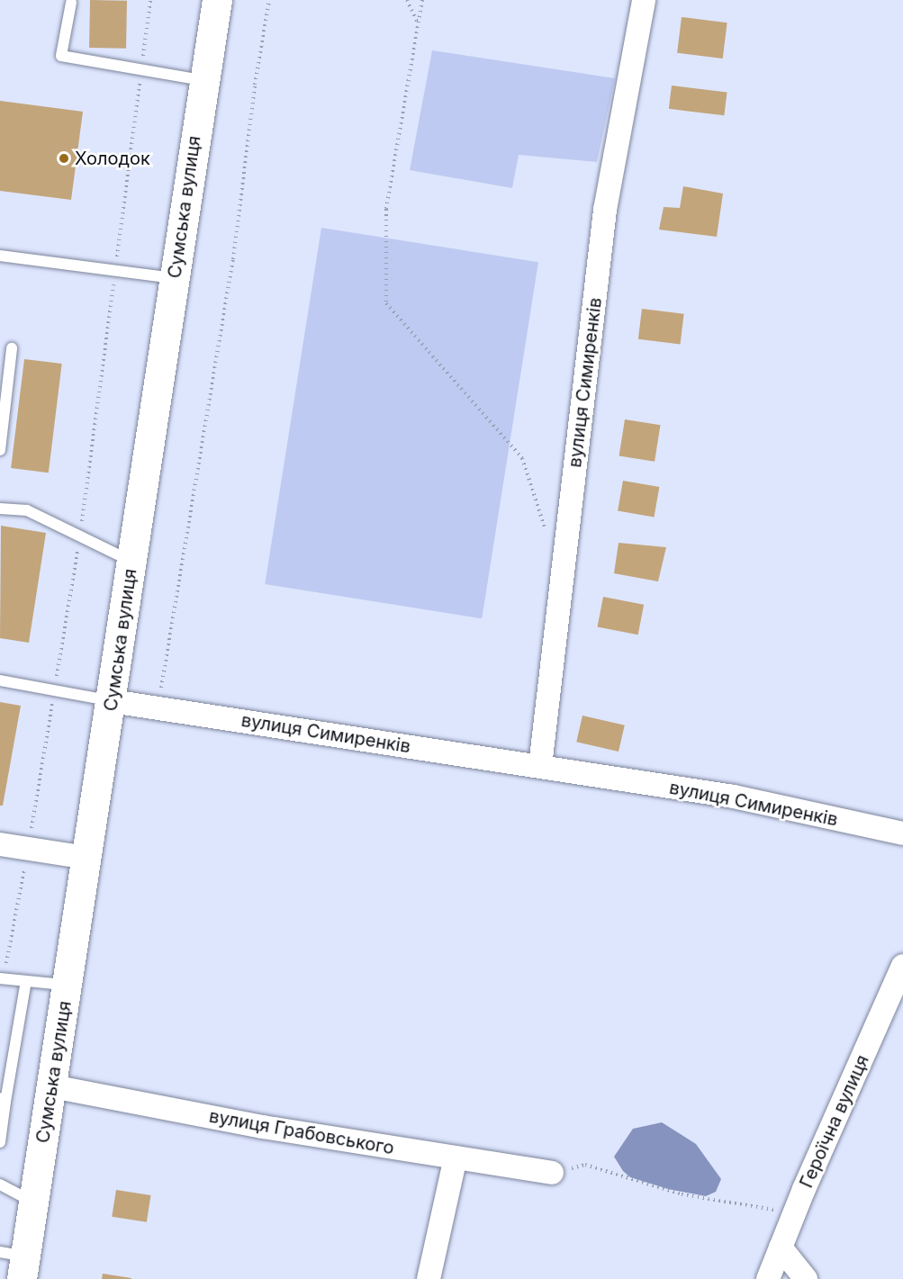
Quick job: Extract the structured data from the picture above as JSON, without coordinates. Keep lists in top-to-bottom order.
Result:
{
  "streets": {
    "main road": ["Сумська вулиця"],
    "street": ["вулиця Симиренків", "Героїчна вулиця", "вулиця Грабовського"]
  },
  "crossings": [
    ["Сумська вулиця", "вулиця Симиренків"],
    ["Сумська вулиця", "вулиця Грабовського"]
  ],
  "places": ["Холодок"]
}
